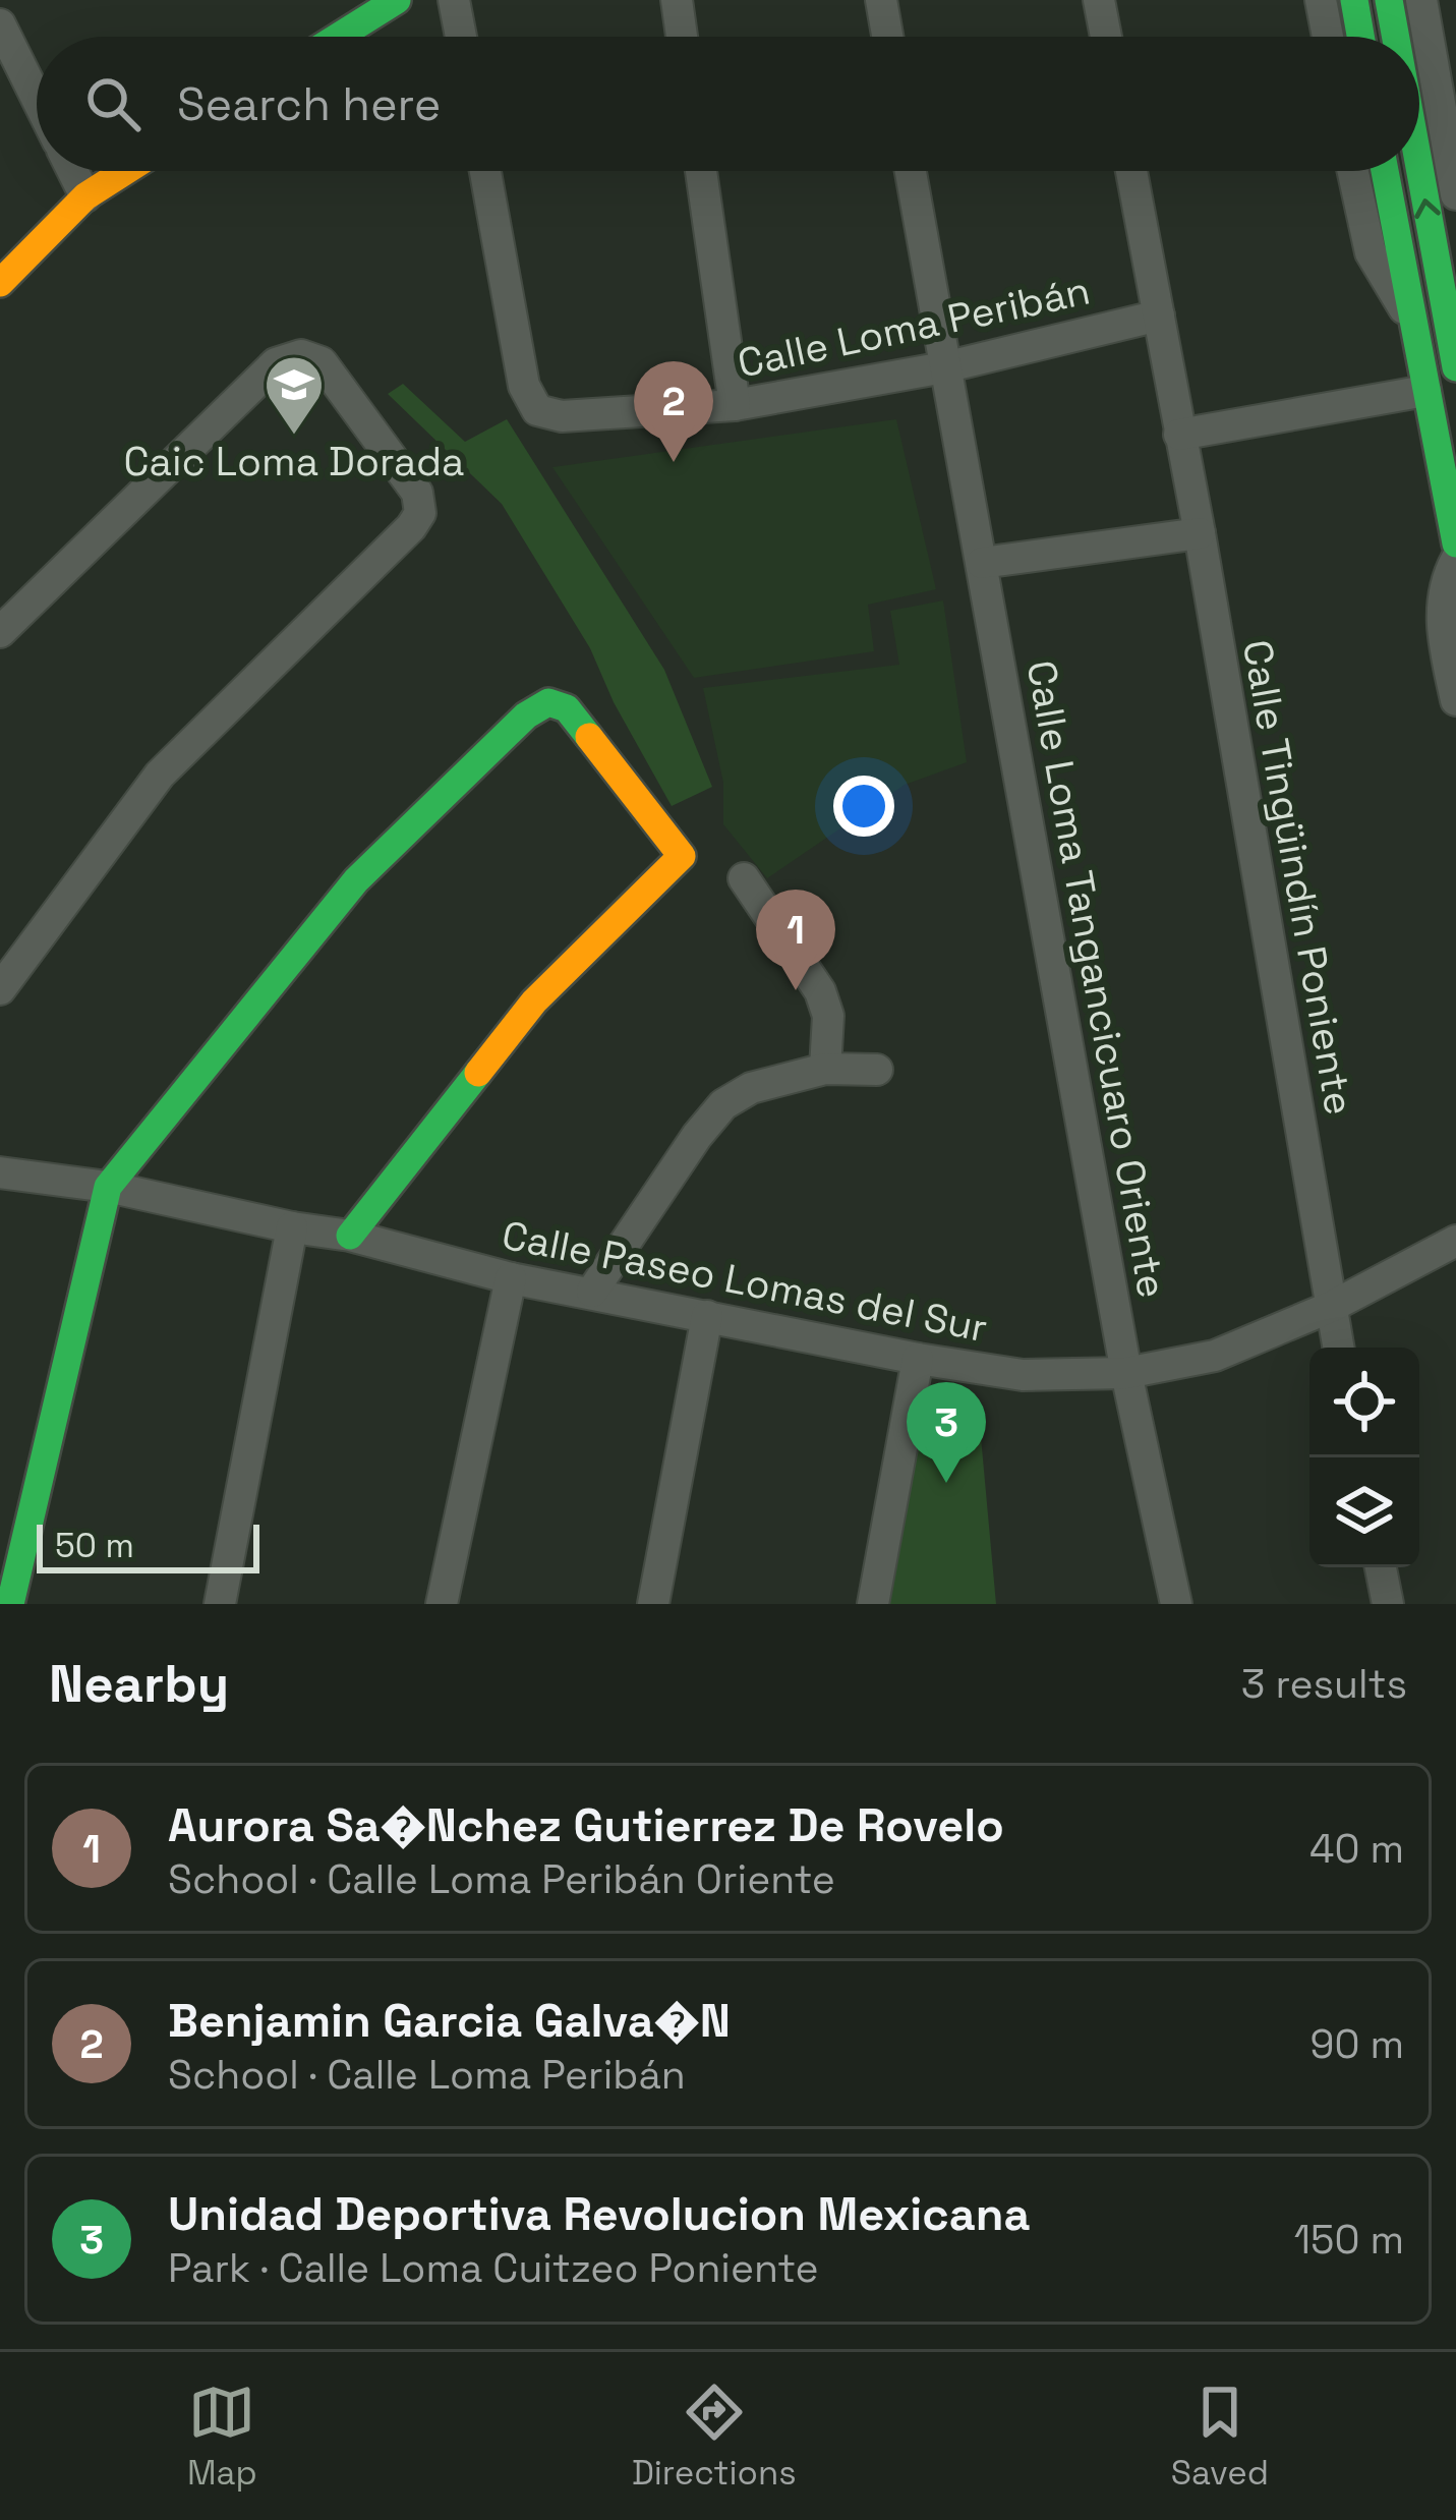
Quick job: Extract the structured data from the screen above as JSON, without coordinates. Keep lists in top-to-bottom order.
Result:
{
  "streets": {
    "street": [
      "Calle Loma Peribán",
      "Calle Tingüindín Poniente",
      "Calle Loma Tangancicuaro Oriente",
      "Calle Paseo Lomas del Sur"
    ]
  },
  "crossings": [
    ["Calle Loma Peribán", "Calle Tingüindín Poniente"],
    ["Calle Loma Peribán", "Calle Loma Tangancicuaro Oriente"],
    ["Calle Tingüindín Poniente", "Calle Paseo Lomas del Sur"],
    ["Calle Loma Tangancicuaro Oriente", "Calle Paseo Lomas del Sur"]
  ],
  "places": {
    "school or university": ["Caic Loma Dorada"]
  },
  "scale_bar": "50 m",
  "page": {
    "search": "Search here",
    "pins": ["2", "1", "3"],
    "scale": "50 m",
    "heading": ["Nearby", "3 results"],
    "list": [
      {
        "mark": "1",
        "name": "Aurora Sa�Nchez Gutierrez De Rovelo",
        "note": "School · Calle Loma Peribán Oriente",
        "value": "40 m"
      },
      {
        "mark": "2",
        "name": "Benjamin Garcia Galva�N",
        "note": "School · Calle Loma Peribán",
        "value": "90 m"
      },
      {
        "mark": "3",
        "name": "Unidad Deportiva Revolucion Mexicana",
        "note": "Park · Calle Loma Cuitzeo Poniente",
        "value": "150 m"
      }
    ],
    "nav": ["Map", "Directions", "Saved"]
  }
}
